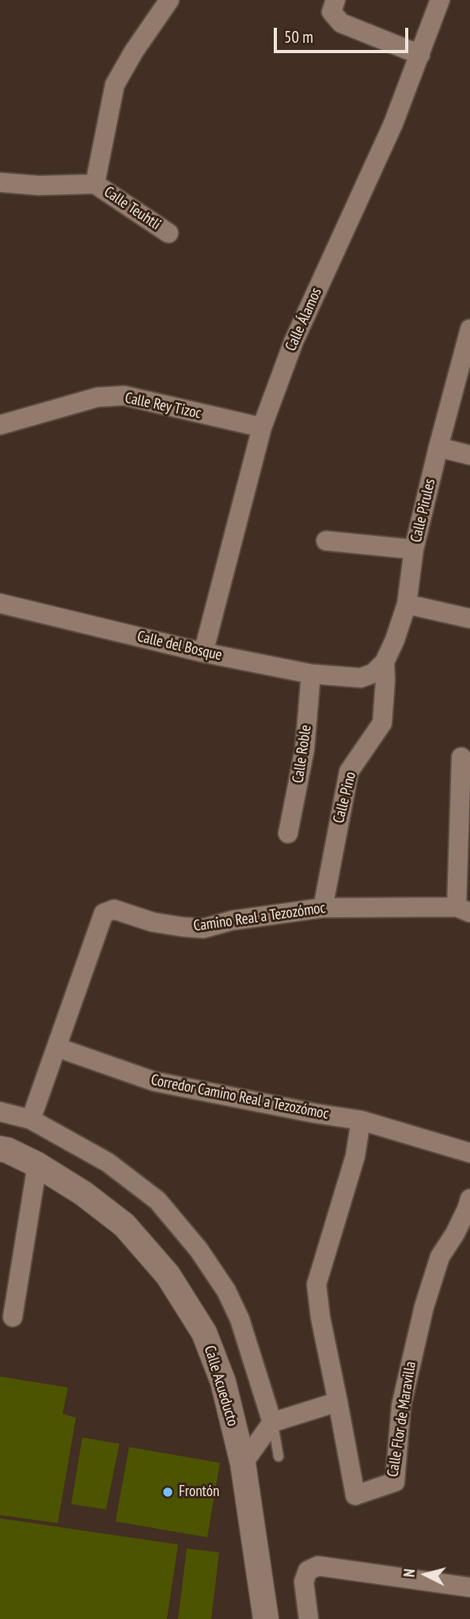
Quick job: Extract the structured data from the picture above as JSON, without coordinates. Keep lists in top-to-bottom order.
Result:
{
  "streets": {
    "street": [
      "Calle Teuhtli",
      "Calle Álamos",
      "Calle Rey Tizoc",
      "Calle Pirules",
      "Calle del Bosque",
      "Calle Roble",
      "Calle Pino",
      "Camino Real a Tezozómoc",
      "Corredor Camino Real a Tezozómoc",
      "Calle Acueducto",
      "Calle Flor de Maravilla"
    ]
  },
  "crossings": [
    ["Calle Álamos", "Calle Rey Tizoc"],
    ["Calle Álamos", "Calle del Bosque"],
    ["Calle Pirules", "Calle del Bosque"],
    ["Calle Pirules", "Calle Pino"],
    ["Calle del Bosque", "Calle Roble"],
    ["Calle del Bosque", "Calle Pino"],
    ["Calle Pino", "Camino Real a Tezozómoc"],
    ["Camino Real a Tezozómoc", "Corredor Camino Real a Tezozómoc"],
    ["Corredor Camino Real a Tezozómoc", "Calle Flor de Maravilla"]
  ],
  "places": ["Frontón"],
  "scale_bar": "50 m",
  "north": "left"
}
